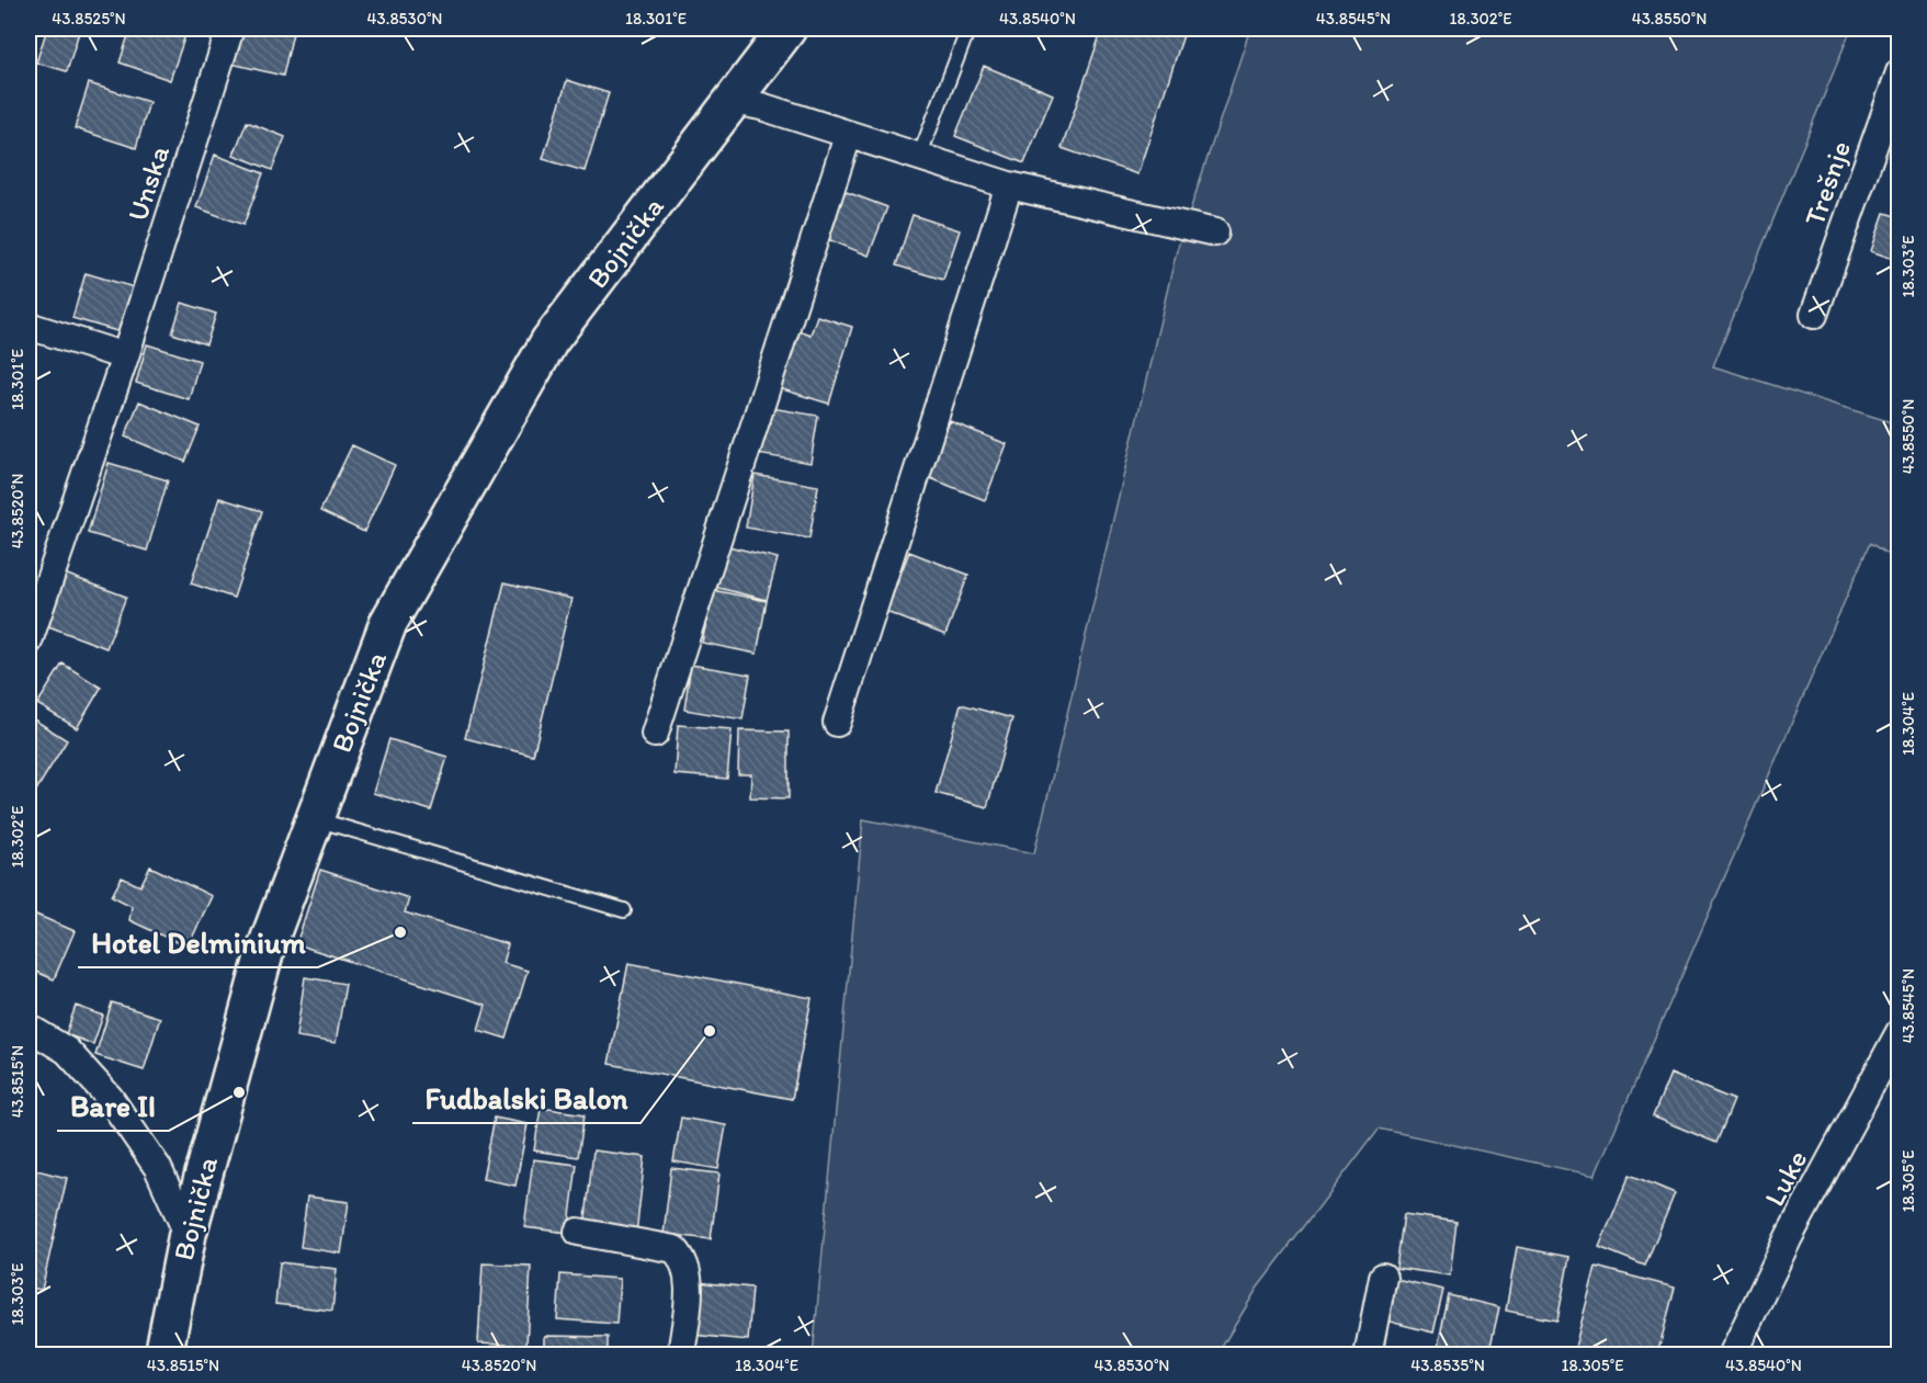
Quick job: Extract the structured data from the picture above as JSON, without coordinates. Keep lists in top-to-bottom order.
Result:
{
  "streets": {
    "main road": ["Bojnička"],
    "street": ["Unska", "Trešnje", "Luke"]
  },
  "places": ["Hotel Delminium", "Fudbalski Balon", "Bare II"],
  "coordinates": [
    "43.8525°N",
    "43.8530°N",
    "18.301°E",
    "43.8540°N",
    "43.8545°N",
    "18.302°E",
    "43.8550°N",
    "18.303°E",
    "43.8520°N",
    "18.304°E",
    "43.8515°N",
    "18.305°E",
    "43.8535°N"
  ]
}
